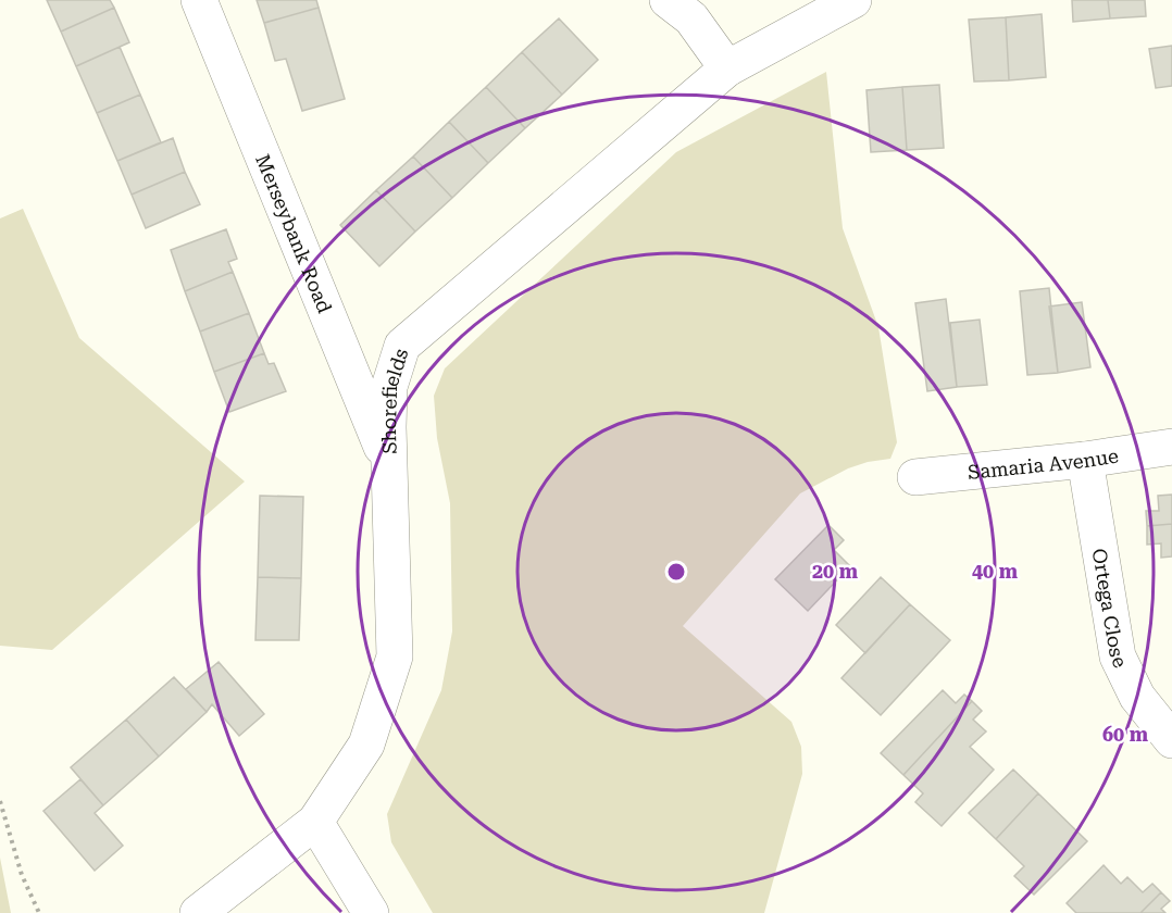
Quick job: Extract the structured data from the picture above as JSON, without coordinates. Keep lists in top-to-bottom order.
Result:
{
  "streets": {
    "street": [
      "Merseybank Road",
      "Shorefields",
      "Samaria Avenue",
      "Ortega Close"
    ]
  },
  "crossings": [
    ["Merseybank Road", "Shorefields"],
    ["Samaria Avenue", "Ortega Close"]
  ],
  "rings": ["20 m", "40 m", "60 m"]
}
